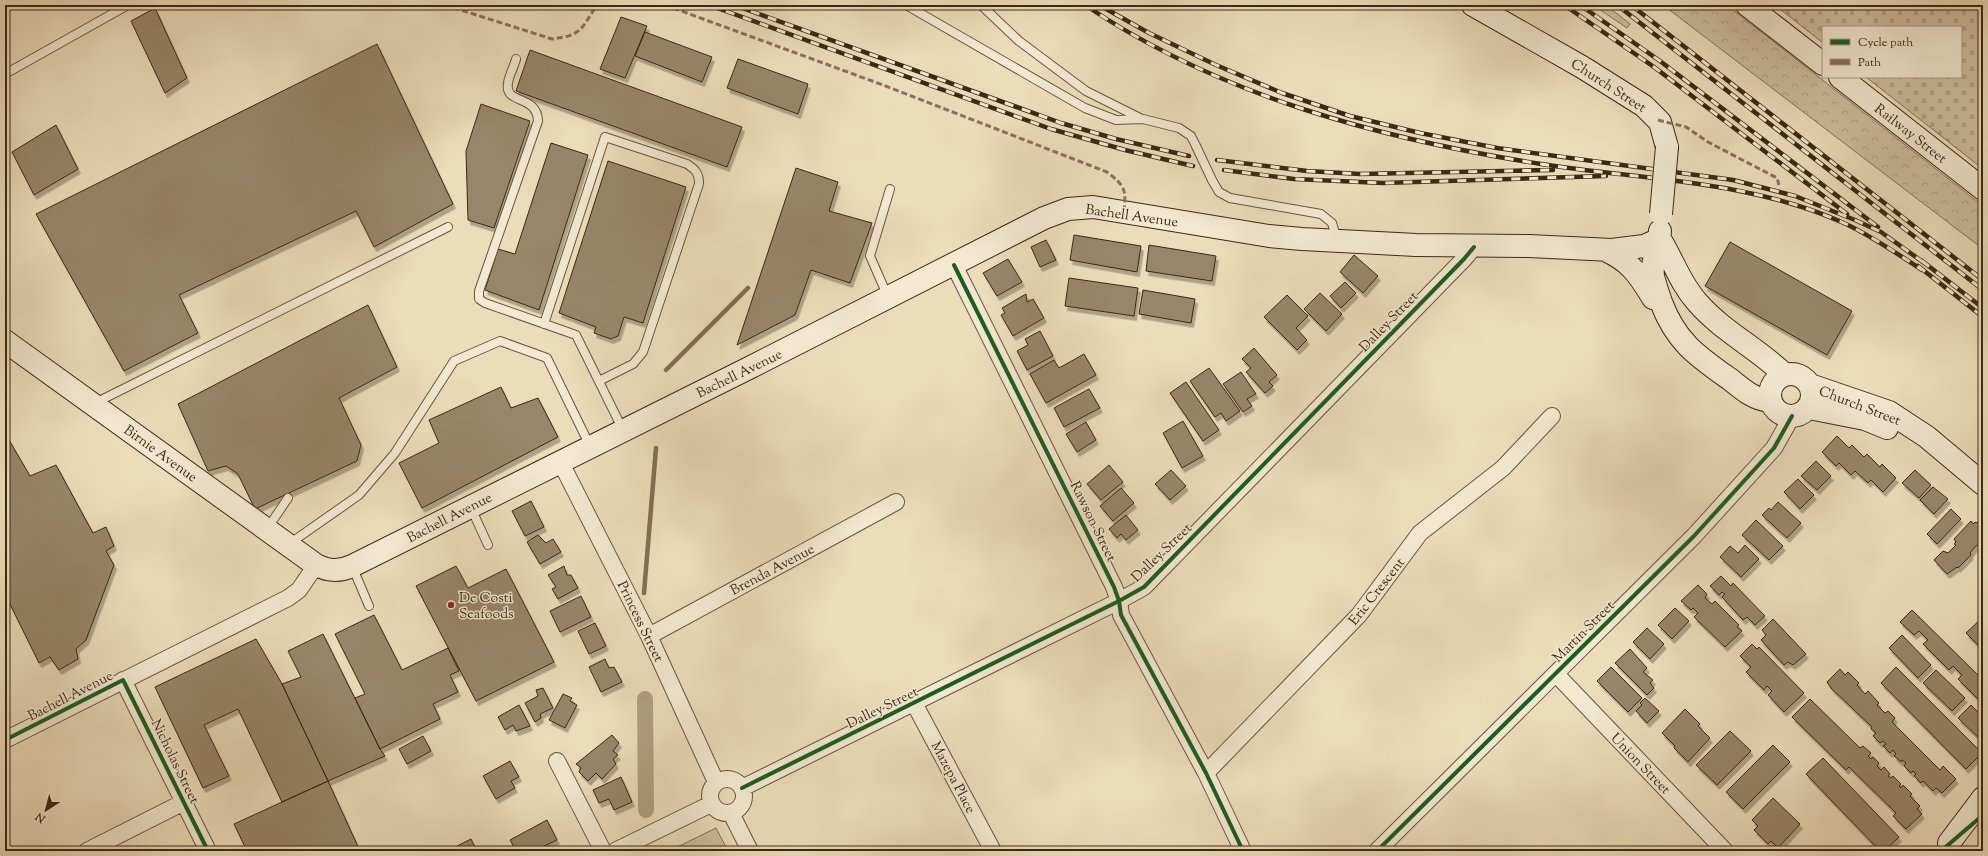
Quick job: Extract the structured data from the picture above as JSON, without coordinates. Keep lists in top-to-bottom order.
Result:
{
  "streets": {
    "main road": [
      "Church Street",
      "Railway Street",
      "Bachell Avenue",
      "Birnie Avenue"
    ],
    "street": [
      "Dalley Street",
      "Rawson Street",
      "Brenda Avenue",
      "Eric Crescent",
      "Princess Street",
      "Martin Street",
      "Nicholas Street",
      "Union Street",
      "Mazepa Place"
    ]
  },
  "crossings": [
    ["Church Street", "Bachell Avenue"],
    ["Church Street", "Martin Street"],
    ["Bachell Avenue", "Dalley Street"],
    ["Bachell Avenue", "Birnie Avenue"],
    ["Bachell Avenue", "Rawson Street"],
    ["Bachell Avenue", "Princess Street"],
    ["Bachell Avenue", "Nicholas Street"],
    ["Dalley Street", "Rawson Street"],
    ["Dalley Street", "Princess Street"],
    ["Dalley Street", "Mazepa Place"],
    ["Rawson Street", "Eric Crescent"],
    ["Brenda Avenue", "Princess Street"],
    ["Martin Street", "Union Street"]
  ],
  "places": ["De Costi Seafoods"],
  "legend": ["Cycle path", "Path"],
  "north": "bottom left"
}
